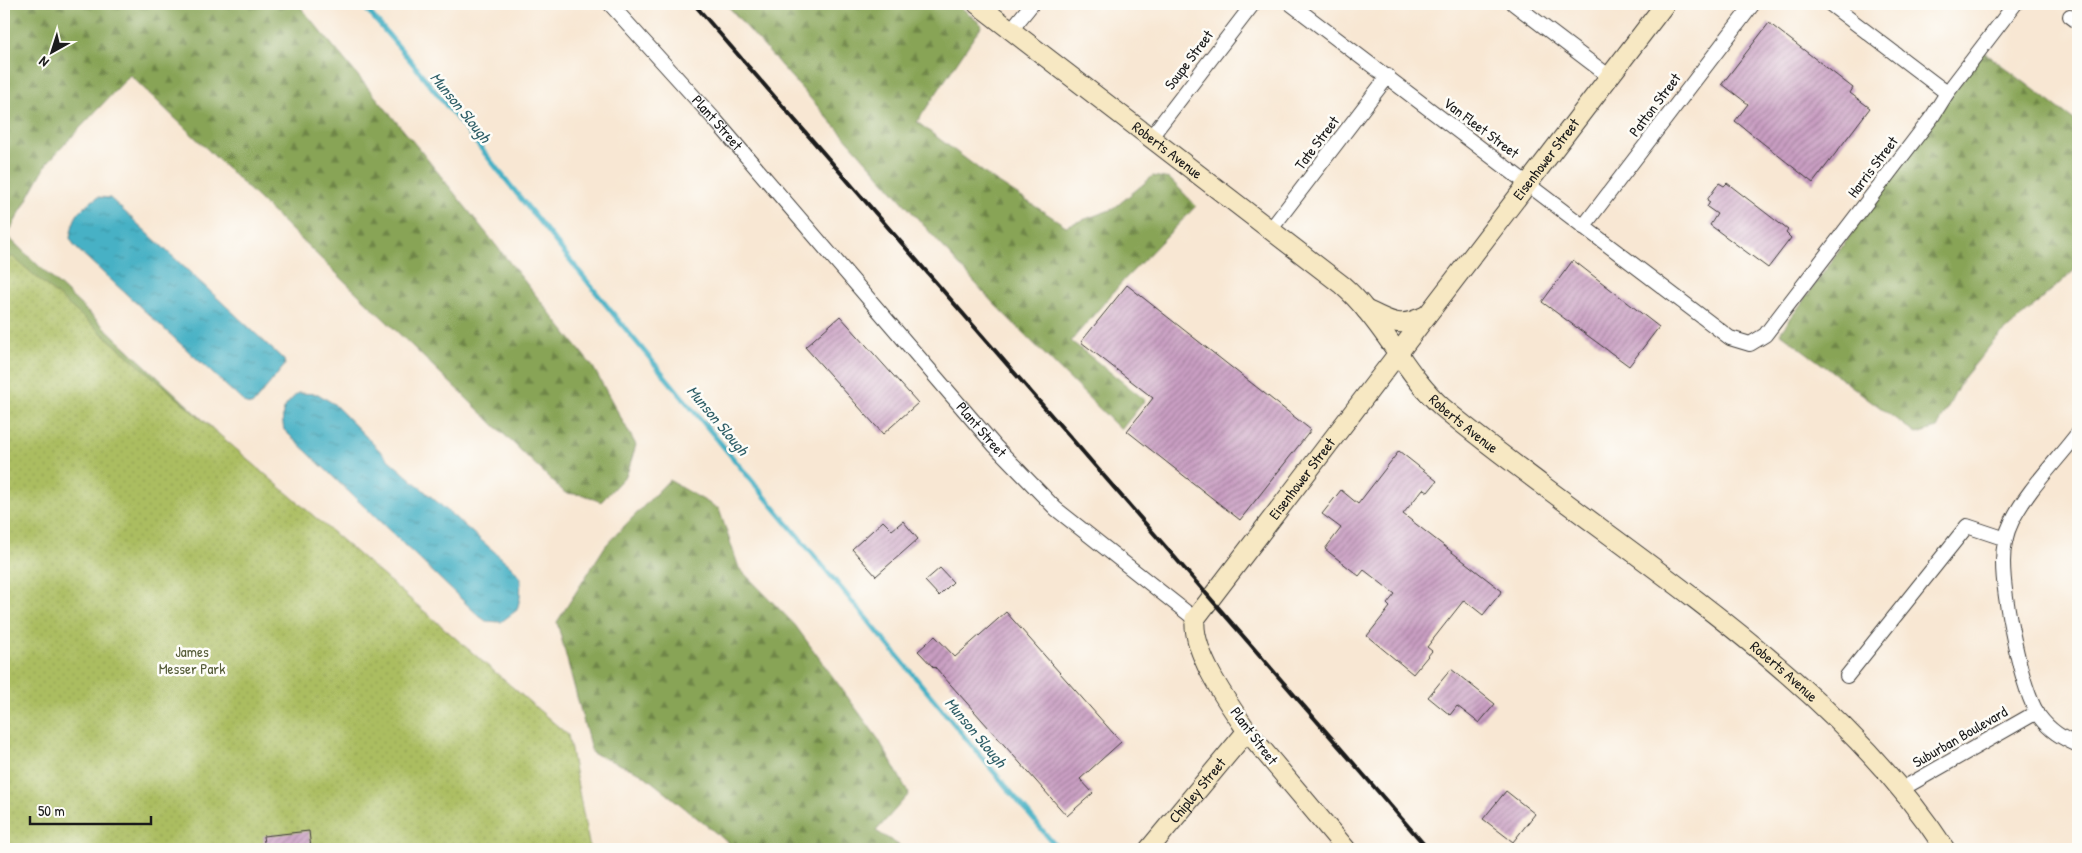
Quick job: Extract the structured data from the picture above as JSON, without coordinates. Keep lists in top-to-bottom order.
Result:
{
  "streets": {
    "street": [
      "Soupe Street",
      "Patton Street",
      "Plant Street",
      "Van Fleet Street",
      "Tate Street",
      "Roberts Avenue",
      "Eisenhower Street",
      "Harris Street",
      "Suburban Boulevard",
      "Chipley Street"
    ]
  },
  "crossings": [
    ["Soupe Street", "Roberts Avenue"],
    ["Patton Street", "Van Fleet Street"],
    ["Plant Street", "Eisenhower Street"],
    ["Plant Street", "Chipley Street"],
    ["Van Fleet Street", "Tate Street"],
    ["Van Fleet Street", "Eisenhower Street"],
    ["Van Fleet Street", "Harris Street"],
    ["Tate Street", "Roberts Avenue"],
    ["Roberts Avenue", "Eisenhower Street"],
    ["Roberts Avenue", "Suburban Boulevard"]
  ],
  "water": ["Munson Slough"],
  "parks": ["James Messer Park"],
  "scale_bar": "50 m",
  "north": "bottom left"
}
